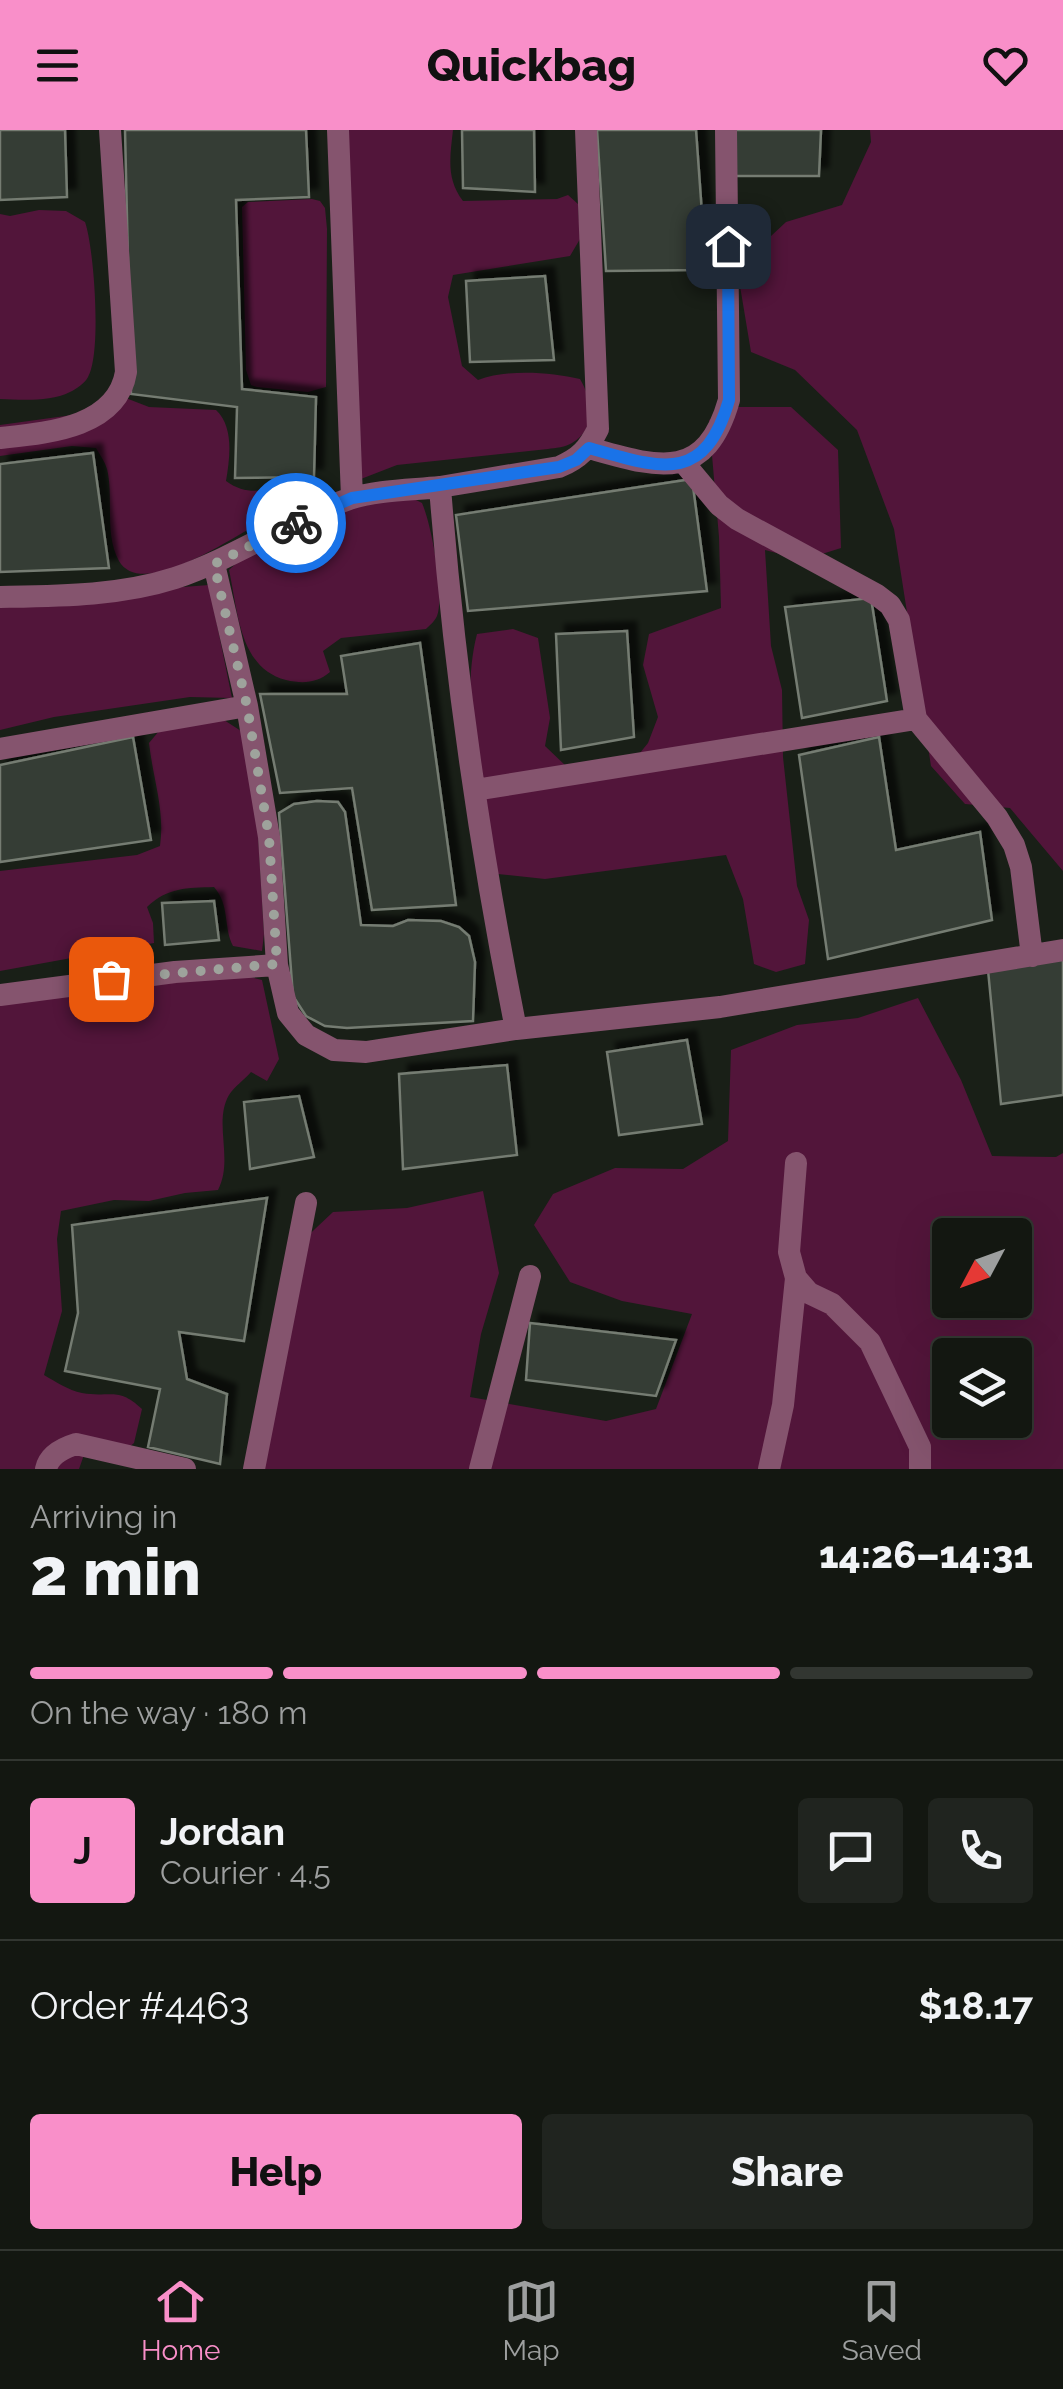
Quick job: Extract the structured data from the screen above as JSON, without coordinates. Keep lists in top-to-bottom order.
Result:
{
  "north": "bottom left",
  "page": {
    "header": "Quickbag",
    "heading": ["2 min", "Arriving in", "14:26–14:31"],
    "panel": [
      "Jordan",
      "Courier · 4.5",
      "Order #4463",
      "$18.17"
    ],
    "bar": "On the way · 180 m",
    "round": "J",
    "buttons": ["Help", "Share"],
    "tabs": ["Home", "Map", "Saved"]
  }
}
